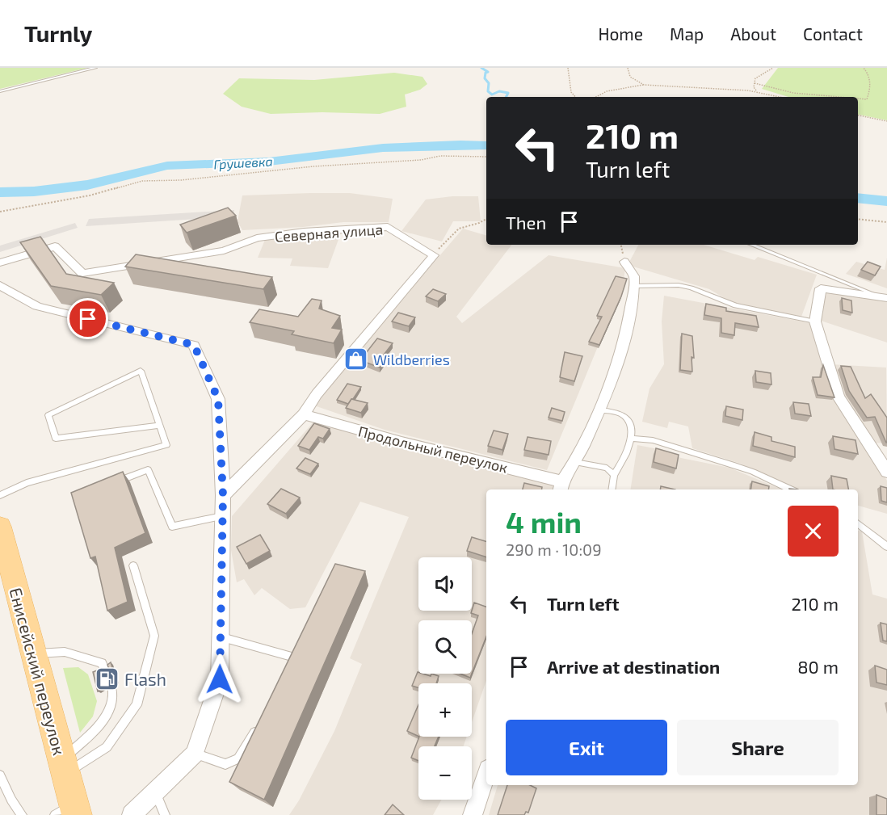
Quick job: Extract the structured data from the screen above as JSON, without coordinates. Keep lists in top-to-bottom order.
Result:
{
  "streets": {
    "main road": ["Енисейский переулок"],
    "street": ["Северная улица", "Продольный переулок"]
  },
  "water": ["Грушевка"],
  "places": {
    "shop": ["Wildberries"],
    "fuel station": ["Flash"]
  },
  "page": {
    "header": "Turnly",
    "nav": [
      "Home",
      "Map",
      "About",
      "Contact"
    ],
    "turn": ["210 m", "Turn left"],
    "then": "Then",
    "heading": ["4 min", "290 m · 10:09"],
    "map_buttons": ["+", "−"],
    "list": [
      {
        "name": "Turn left",
        "value": "210 m"
      },
      {
        "name": "Arrive at destination",
        "value": "80 m"
      }
    ],
    "buttons": ["Exit", "Share"]
  }
}
